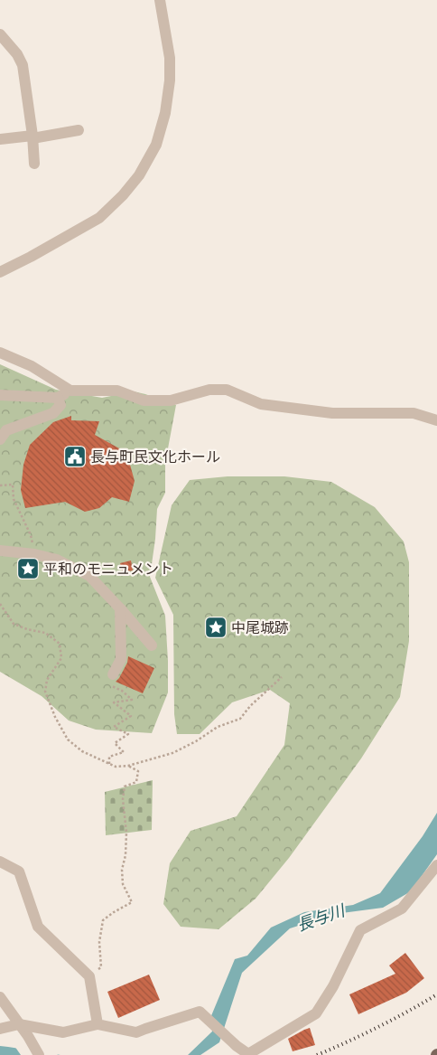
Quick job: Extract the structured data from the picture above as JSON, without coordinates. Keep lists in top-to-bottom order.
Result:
{
  "water": ["長与川"],
  "places": {
    "public building": ["長与町民文化ホール"],
    "place": ["平和のモニュメント", "中尾城跡"]
  }
}
